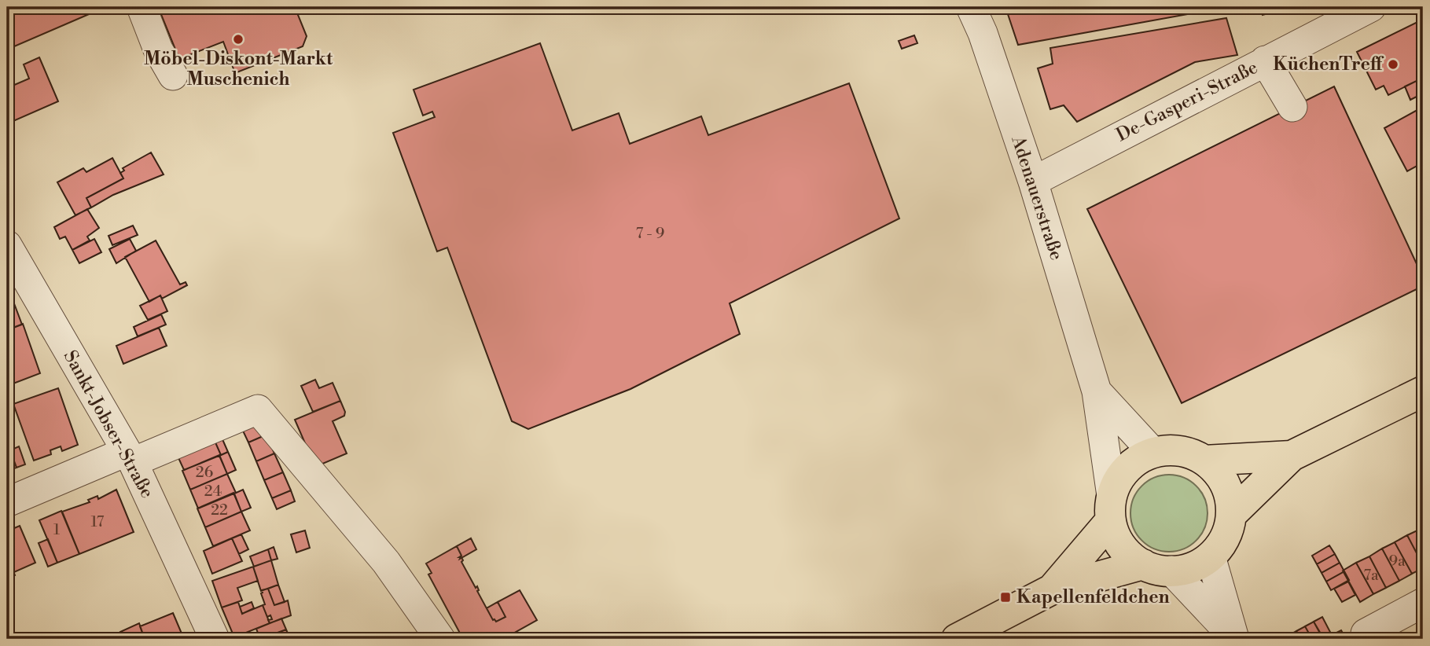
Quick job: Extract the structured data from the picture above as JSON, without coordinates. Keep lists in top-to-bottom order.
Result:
{
  "streets": {
    "street": ["De-Gasperi-Straße", "Adenauerstraße", "Sankt-Jobser-Straße"]
  },
  "crossings": [
    ["De-Gasperi-Straße", "Adenauerstraße"]
  ],
  "places": {
    "other": ["Möbel-Diskont-Markt Muschenich", "KüchenTreff"],
    "transit": ["Kapellenfeldchen"]
  },
  "house_numbers": [
    "7 - 9",
    "26",
    "24",
    "22",
    "17",
    "1",
    "9a",
    "7a"
  ]
}
